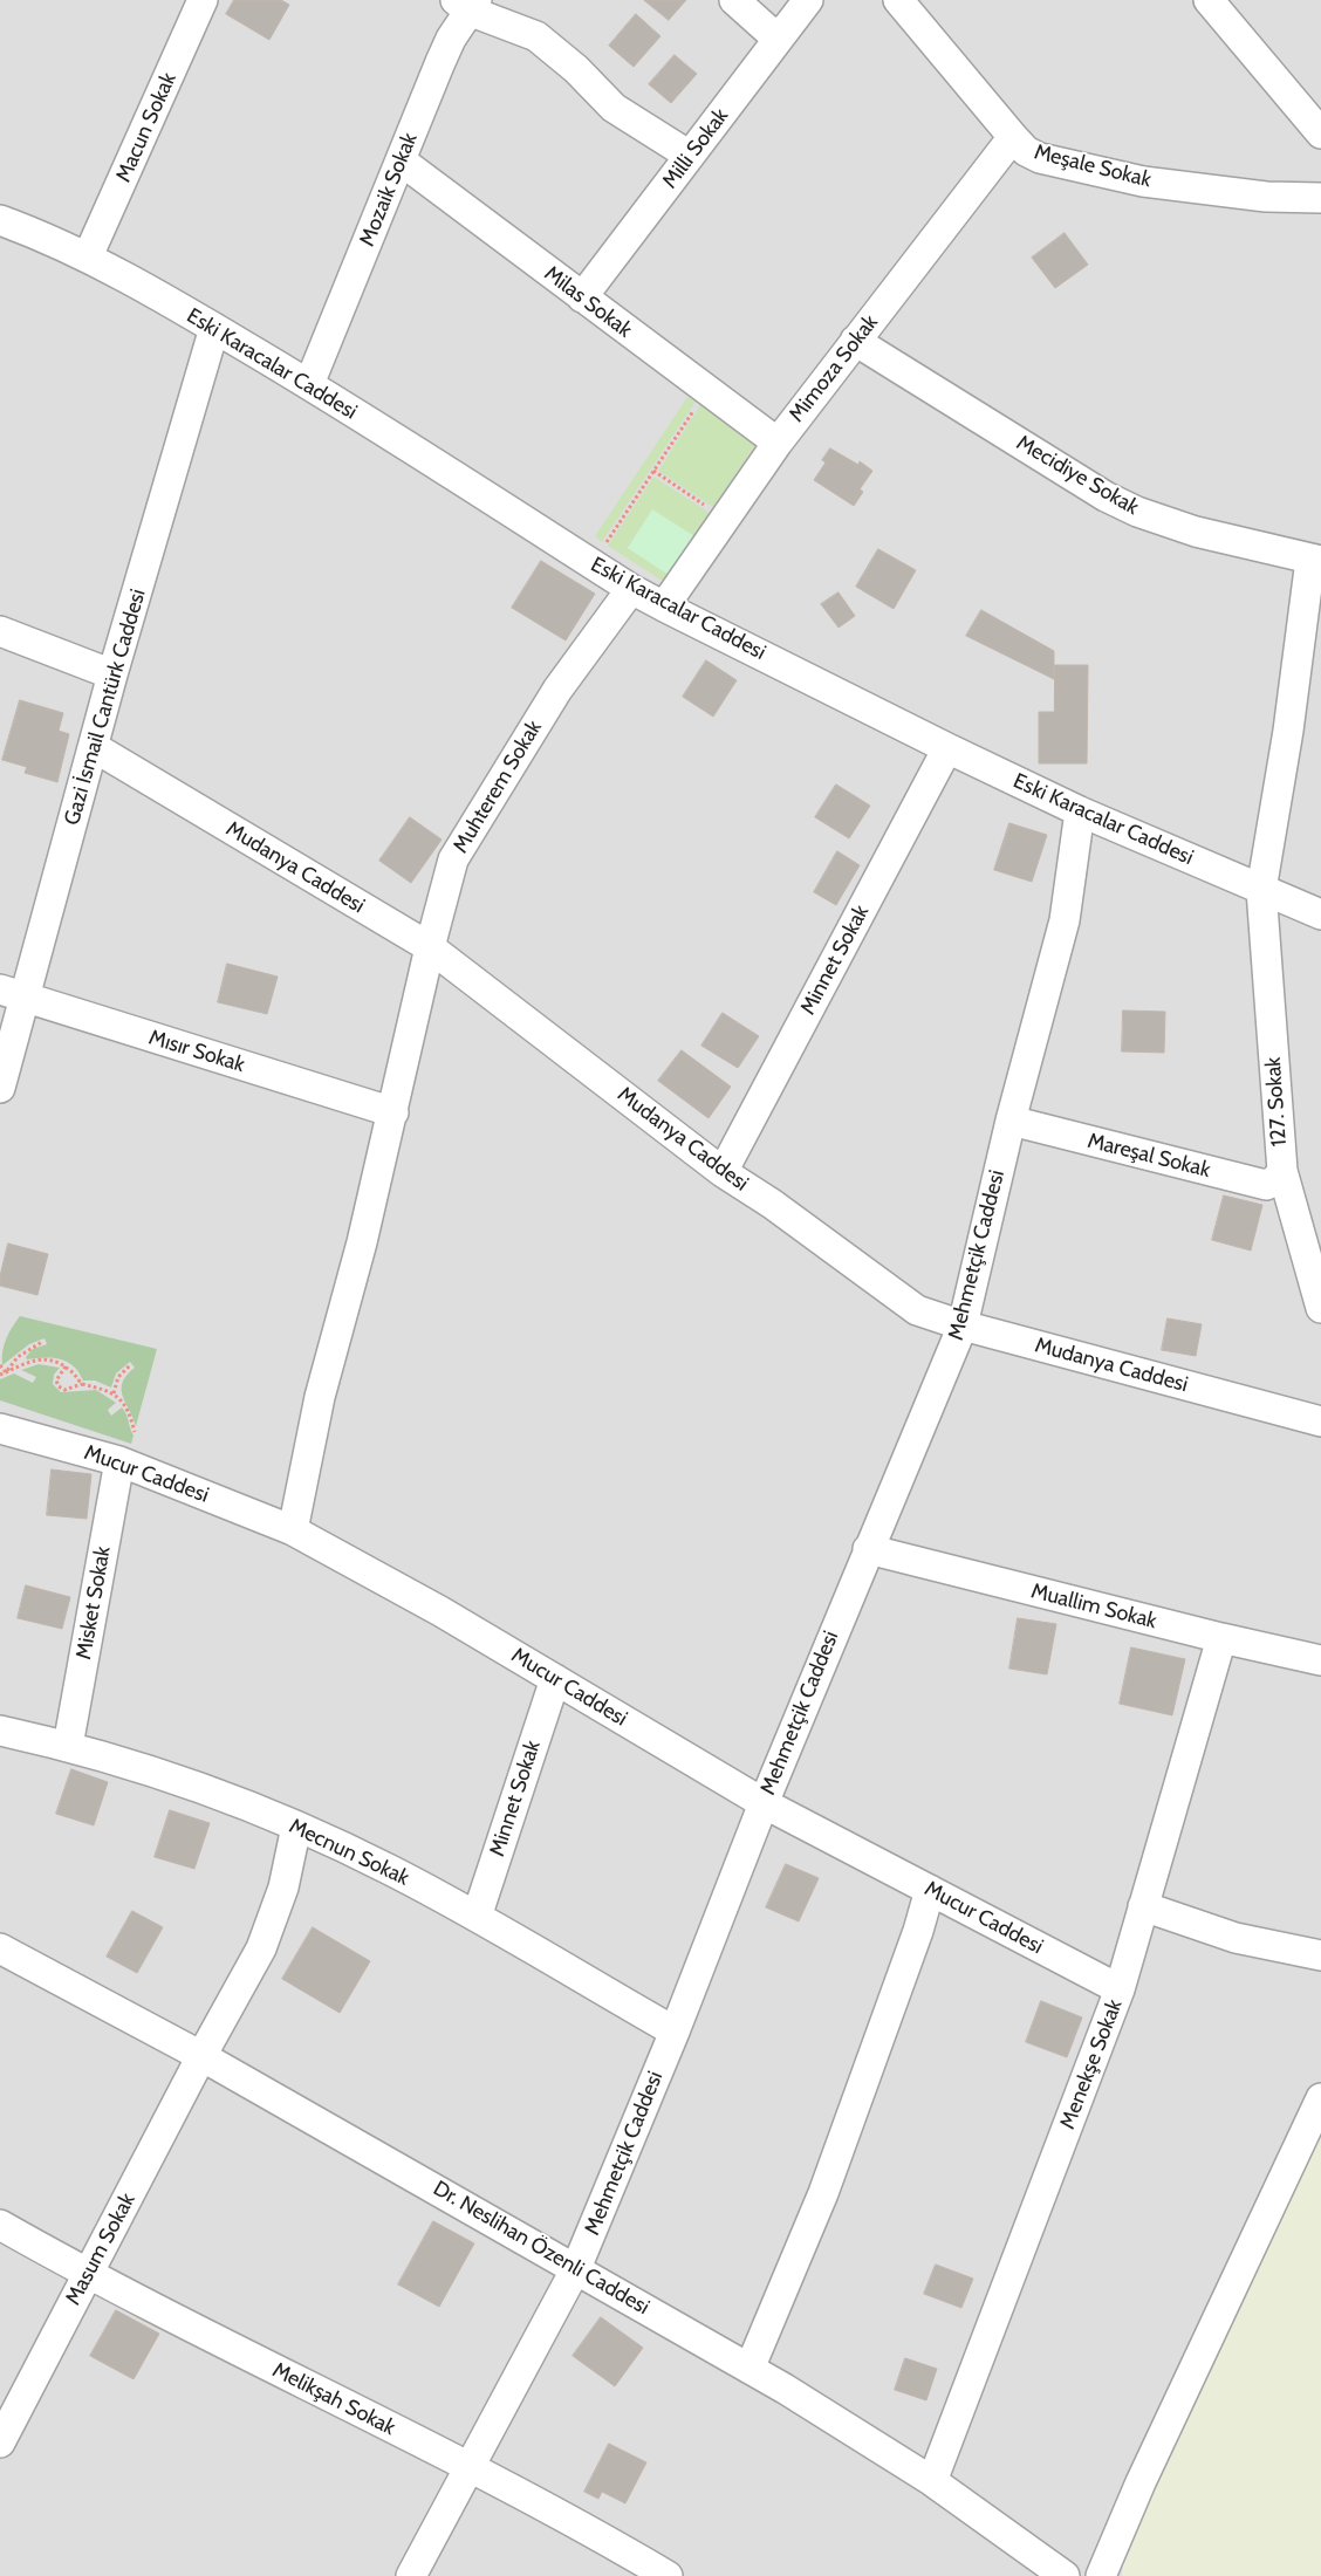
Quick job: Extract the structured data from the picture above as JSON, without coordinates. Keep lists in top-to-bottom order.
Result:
{
  "streets": {
    "street": [
      "Macun Sokak",
      "Milli Sokak",
      "Meşale Sokak",
      "Mozaik Sokak",
      "Milas Sokak",
      "Eski Karacalar Caddesi",
      "Mimoza Sokak",
      "Mecidiye Sokak",
      "Gazi İsmail Cantürk Caddesi",
      "Muhterem Sokak",
      "Mudanya Caddesi",
      "Minnet Sokak",
      "Mısır Sokak",
      "127. Sokak",
      "Mareşal Sokak",
      "Mehmetçik Caddesi",
      "Mucur Caddesi",
      "Misket Sokak",
      "Muallim Sokak",
      "Mecnun Sokak",
      "Menekşe Sokak",
      "Dr. Neslihan Özenli Caddesi",
      "Masum Sokak",
      "Melikşah Sokak"
    ]
  },
  "crossings": [
    ["Macun Sokak", "Eski Karacalar Caddesi"],
    ["Milli Sokak", "Milas Sokak"],
    ["Meşale Sokak", "Mimoza Sokak"],
    ["Mozaik Sokak", "Milas Sokak"],
    ["Mozaik Sokak", "Eski Karacalar Caddesi"],
    ["Milas Sokak", "Mimoza Sokak"],
    ["Eski Karacalar Caddesi", "Mimoza Sokak"],
    ["Eski Karacalar Caddesi", "Gazi İsmail Cantürk Caddesi"],
    ["Eski Karacalar Caddesi", "Muhterem Sokak"],
    ["Eski Karacalar Caddesi", "Minnet Sokak"],
    ["Eski Karacalar Caddesi", "127. Sokak"],
    ["Eski Karacalar Caddesi", "Mehmetçik Caddesi"],
    ["Mimoza Sokak", "Mecidiye Sokak"],
    ["Mecidiye Sokak", "127. Sokak"],
    ["Gazi İsmail Cantürk Caddesi", "Mudanya Caddesi"],
    ["Gazi İsmail Cantürk Caddesi", "Mısır Sokak"],
    ["Muhterem Sokak", "Mudanya Caddesi"],
    ["Muhterem Sokak", "Mısır Sokak"],
    ["Muhterem Sokak", "Mucur Caddesi"],
    ["Mudanya Caddesi", "Minnet Sokak"],
    ["Mudanya Caddesi", "Mehmetçik Caddesi"],
    ["Minnet Sokak", "Mucur Caddesi"],
    ["Minnet Sokak", "Mecnun Sokak"],
    ["127. Sokak", "Mareşal Sokak"],
    ["Mareşal Sokak", "Mehmetçik Caddesi"],
    ["Mehmetçik Caddesi", "Mucur Caddesi"],
    ["Mehmetçik Caddesi", "Muallim Sokak"],
    ["Mehmetçik Caddesi", "Mecnun Sokak"],
    ["Mehmetçik Caddesi", "Dr. Neslihan Özenli Caddesi"],
    ["Mehmetçik Caddesi", "Melikşah Sokak"],
    ["Mucur Caddesi", "Misket Sokak"],
    ["Mucur Caddesi", "Menekşe Sokak"],
    ["Misket Sokak", "Mecnun Sokak"],
    ["Muallim Sokak", "Menekşe Sokak"],
    ["Mecnun Sokak", "Masum Sokak"],
    ["Menekşe Sokak", "Dr. Neslihan Özenli Caddesi"],
    ["Dr. Neslihan Özenli Caddesi", "Masum Sokak"],
    ["Masum Sokak", "Melikşah Sokak"]
  ]
}
